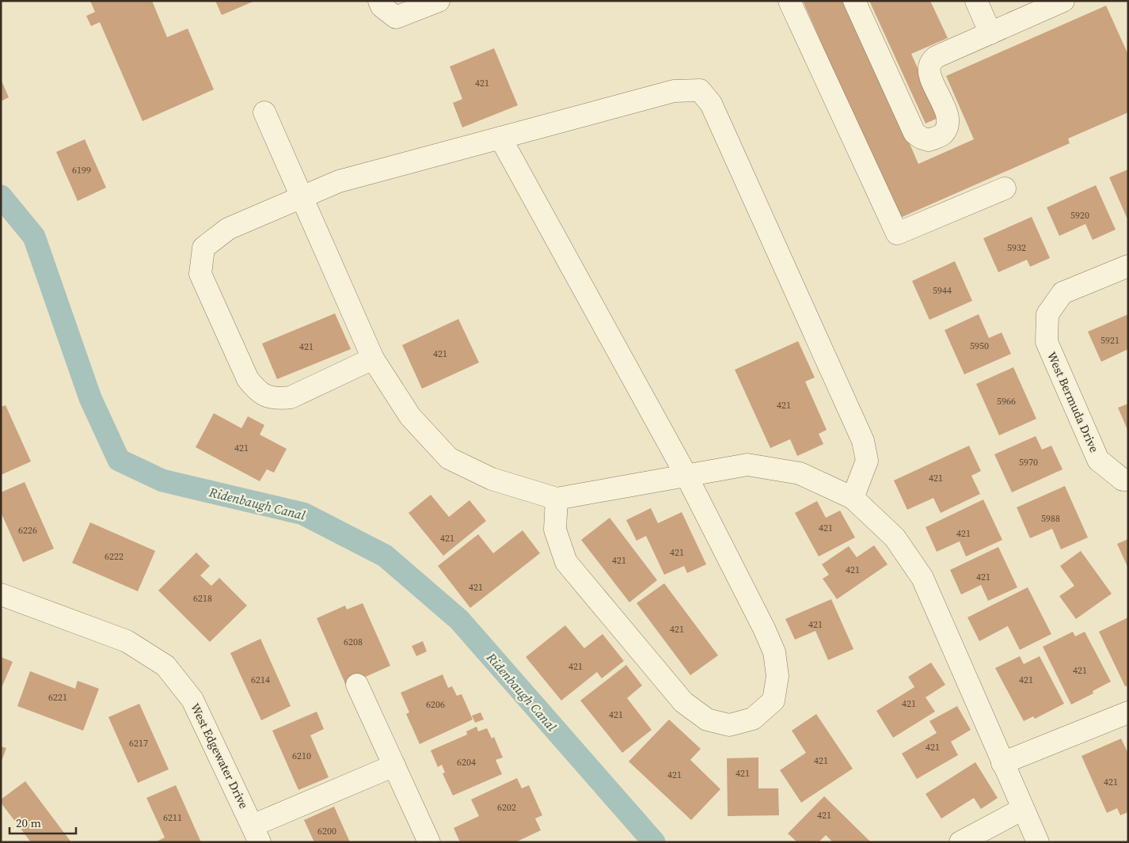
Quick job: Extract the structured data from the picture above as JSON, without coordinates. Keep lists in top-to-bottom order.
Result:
{
  "streets": {
    "street": ["West Bermuda Drive", "West Edgewater Drive"]
  },
  "water": ["Ridenbaugh Canal"],
  "house_numbers": [
    "421",
    "6199",
    "5920",
    "5932",
    "5944",
    "5921",
    "5950",
    "421",
    "421",
    "5966",
    "421",
    "421",
    "5970",
    "421",
    "5988",
    "421",
    "6226",
    "421",
    "421",
    "421",
    "6222",
    "421",
    "421",
    "421",
    "421",
    "6218",
    "421",
    "421",
    "6208",
    "421",
    "421",
    "6214",
    "421",
    "6221",
    "421",
    "6206",
    "421",
    "6217",
    "421",
    "6210",
    "421",
    "6204",
    "421",
    "421",
    "421",
    "6202",
    "421",
    "6211",
    "6200"
  ],
  "scale_bar": "20 m"
}
